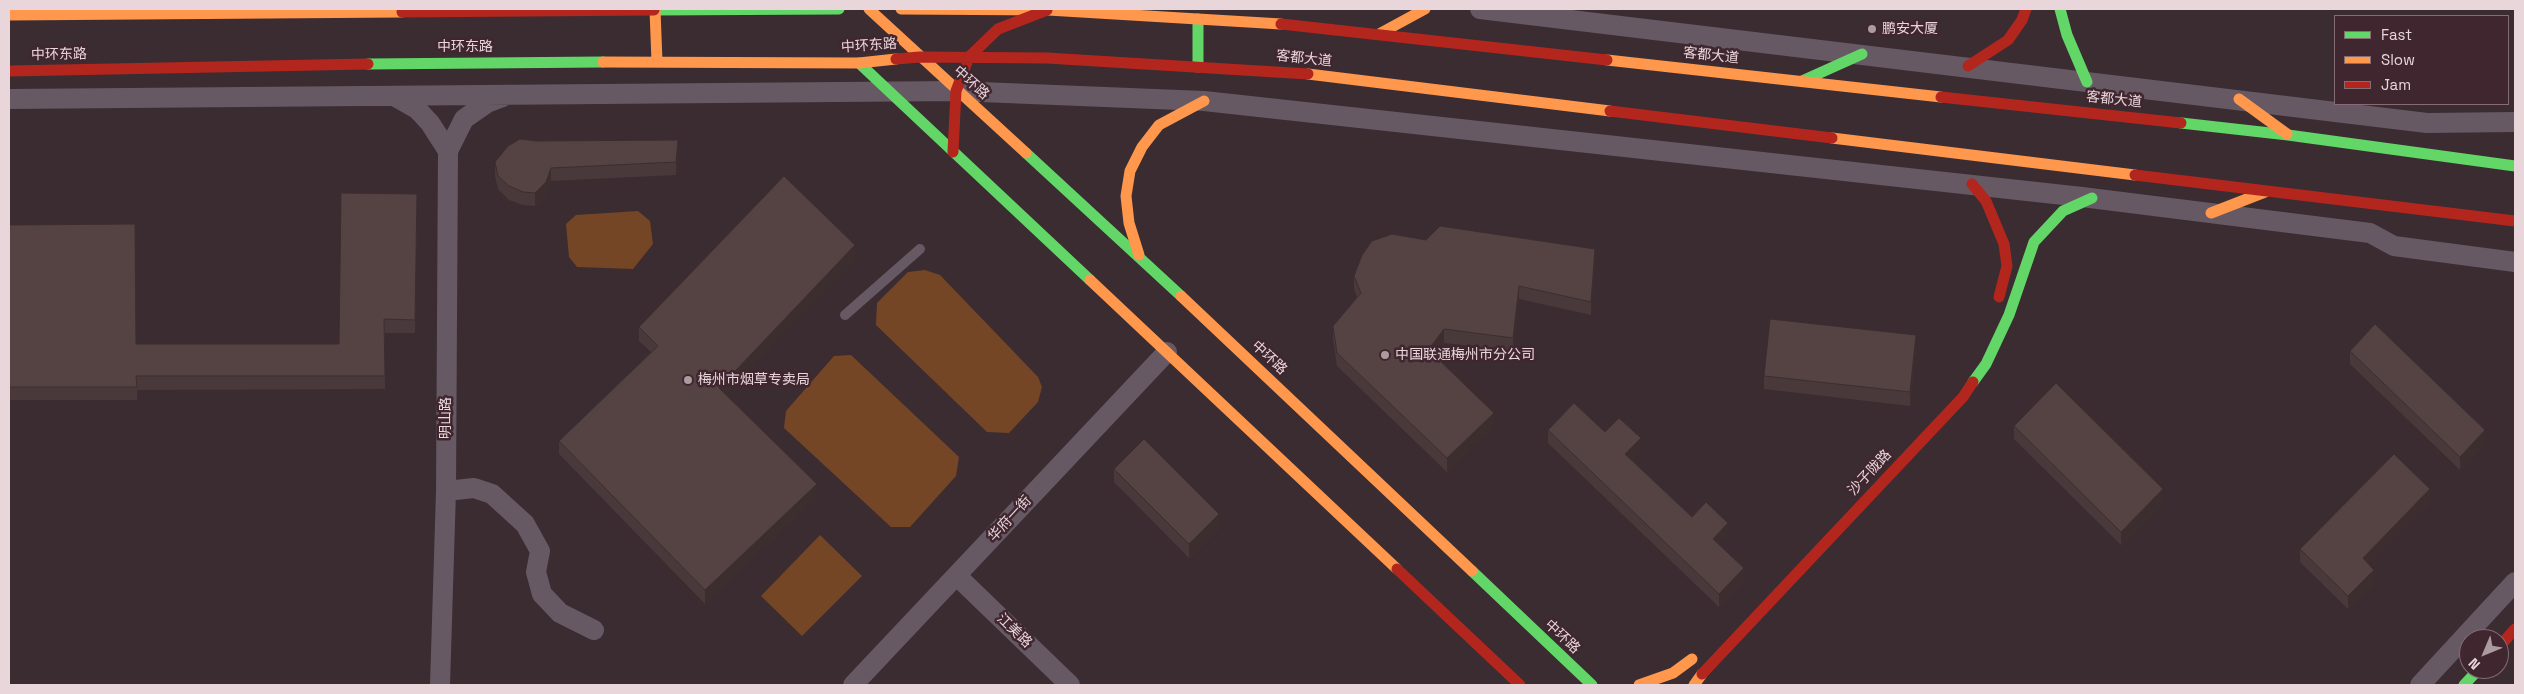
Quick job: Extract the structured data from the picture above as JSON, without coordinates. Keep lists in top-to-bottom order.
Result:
{
  "streets": {
    "main road": [
      "中环东路",
      "客都大道",
      "中环路",
      "沙子陇路"
    ],
    "street": ["明山路", "华府一街", "江美路"]
  },
  "crossings": [
    ["中环东路", "客都大道"],
    ["中环东路", "中环路"],
    ["客都大道", "中环路"],
    ["华府一街", "江美路"]
  ],
  "places": ["鹏安大厦", "中国联通梅州市分公司", "梅州市烟草专卖局"],
  "legend": ["Fast", "Slow", "Jam"],
  "north": "bottom left"
}
